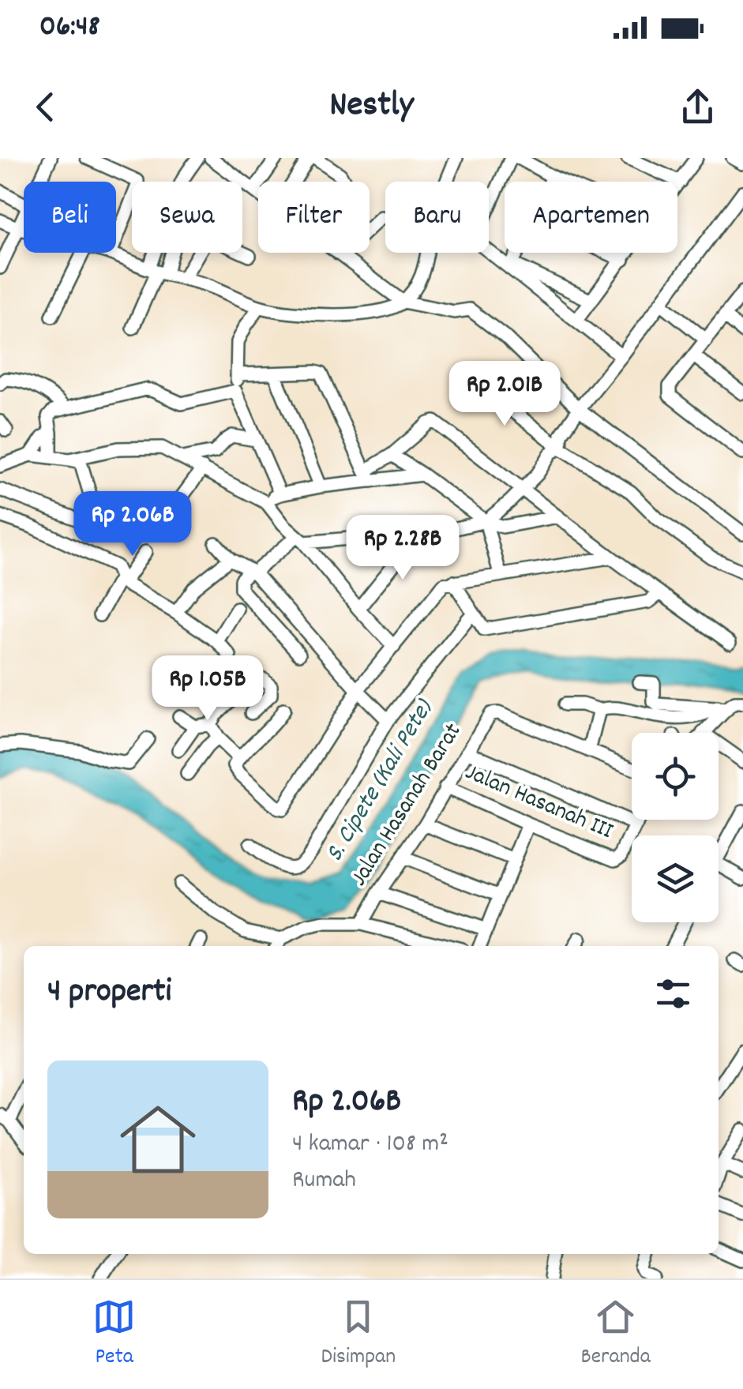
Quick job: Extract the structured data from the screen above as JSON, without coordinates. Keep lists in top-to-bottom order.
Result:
{
  "streets": {
    "street": ["Jalan Hasanah III", "Jalan Hasanah Barat"]
  },
  "crossings": [
    ["Jalan Hasanah III", "Jalan Hasanah Barat"]
  ],
  "water": ["S. Cipete (Kali Pete)"],
  "page": {
    "status": "06:48",
    "header": "Nestly",
    "chip": [
      "Beli",
      "Sewa",
      "Filter",
      "Baru",
      "Apartemen"
    ],
    "price": [
      "Rp 2.01B",
      "Rp 2.06B",
      "Rp 2.28B",
      "Rp 1.05B"
    ],
    "heading": "4 properti",
    "list": [
      {
        "name": "Rp 2.06B",
        "note": "4 kamar · 108 m² · Rumah"
      }
    ],
    "tabs": ["Peta", "Disimpan", "Beranda"]
  }
}
